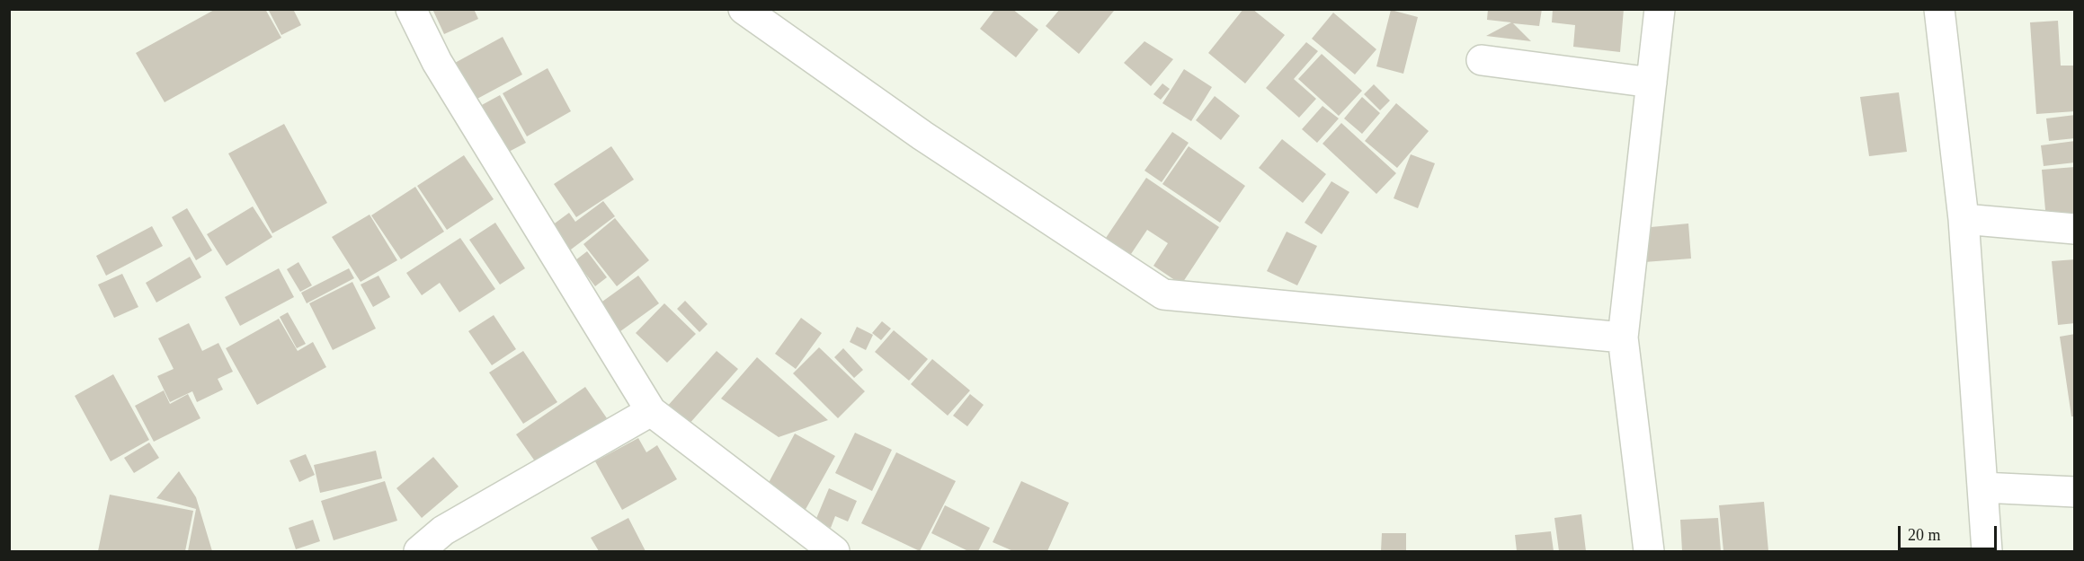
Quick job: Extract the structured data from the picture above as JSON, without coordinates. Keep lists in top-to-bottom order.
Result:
{
  "scale_bar": "20 m"
}
